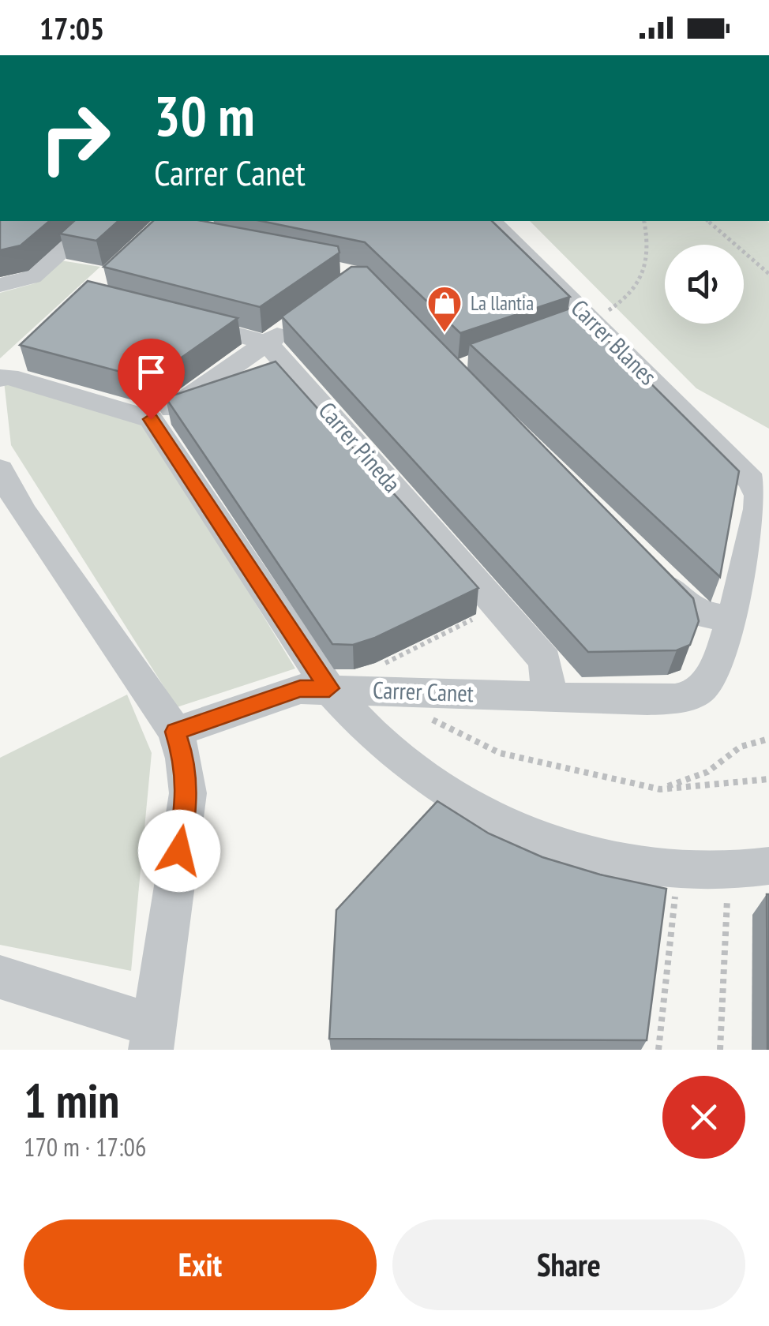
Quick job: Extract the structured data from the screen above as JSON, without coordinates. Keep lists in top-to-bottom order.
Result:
{
  "streets": {
    "street": ["Carrer Blanes", "Carrer Pineda", "Carrer Canet"]
  },
  "crossings": [
    ["Carrer Blanes", "Carrer Canet"],
    ["Carrer Pineda", "Carrer Canet"]
  ],
  "places": {
    "shop": ["La llantia"]
  },
  "page": {
    "status": "17:05",
    "turn": ["30 m", "Carrer Canet"],
    "heading": ["1 min", "170 m · 17:06"],
    "buttons": ["Exit", "Share"]
  }
}
